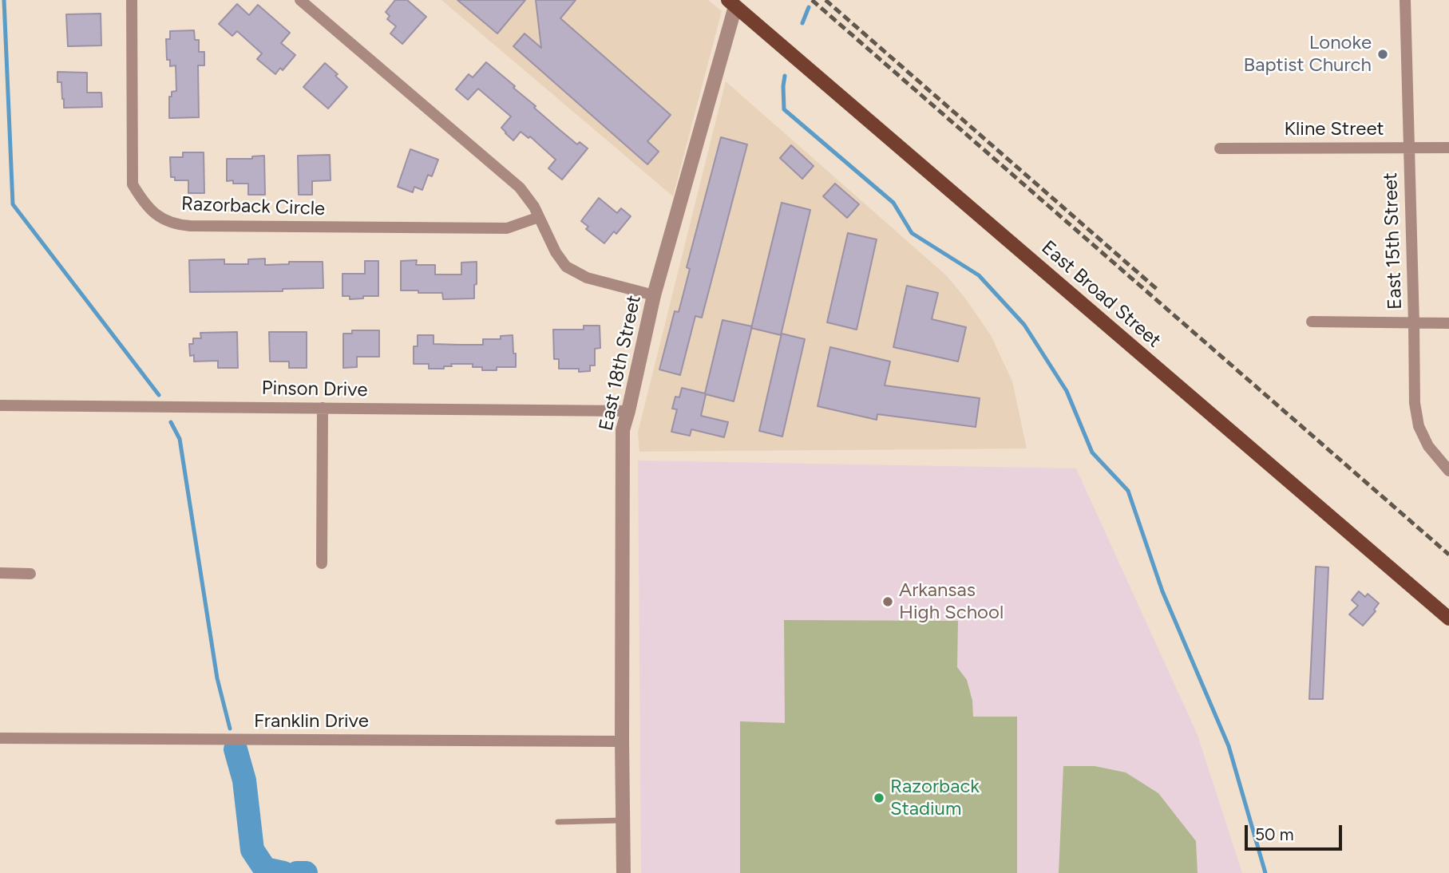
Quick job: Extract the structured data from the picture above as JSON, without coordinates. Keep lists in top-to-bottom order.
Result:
{
  "streets": {
    "main road": ["East Broad Street"],
    "street": [
      "Kline Street",
      "Razorback Circle",
      "East 15th Street",
      "East 18th Street",
      "Pinson Drive",
      "Franklin Drive"
    ]
  },
  "crossings": [
    ["Kline Street", "East 15th Street"],
    ["East Broad Street", "East 18th Street"],
    ["East 18th Street", "Pinson Drive"],
    ["East 18th Street", "Franklin Drive"]
  ],
  "places": ["Lonoke Baptist Church", "Arkansas High School", "Razorback Stadium"],
  "scale_bar": "50 m"
}
